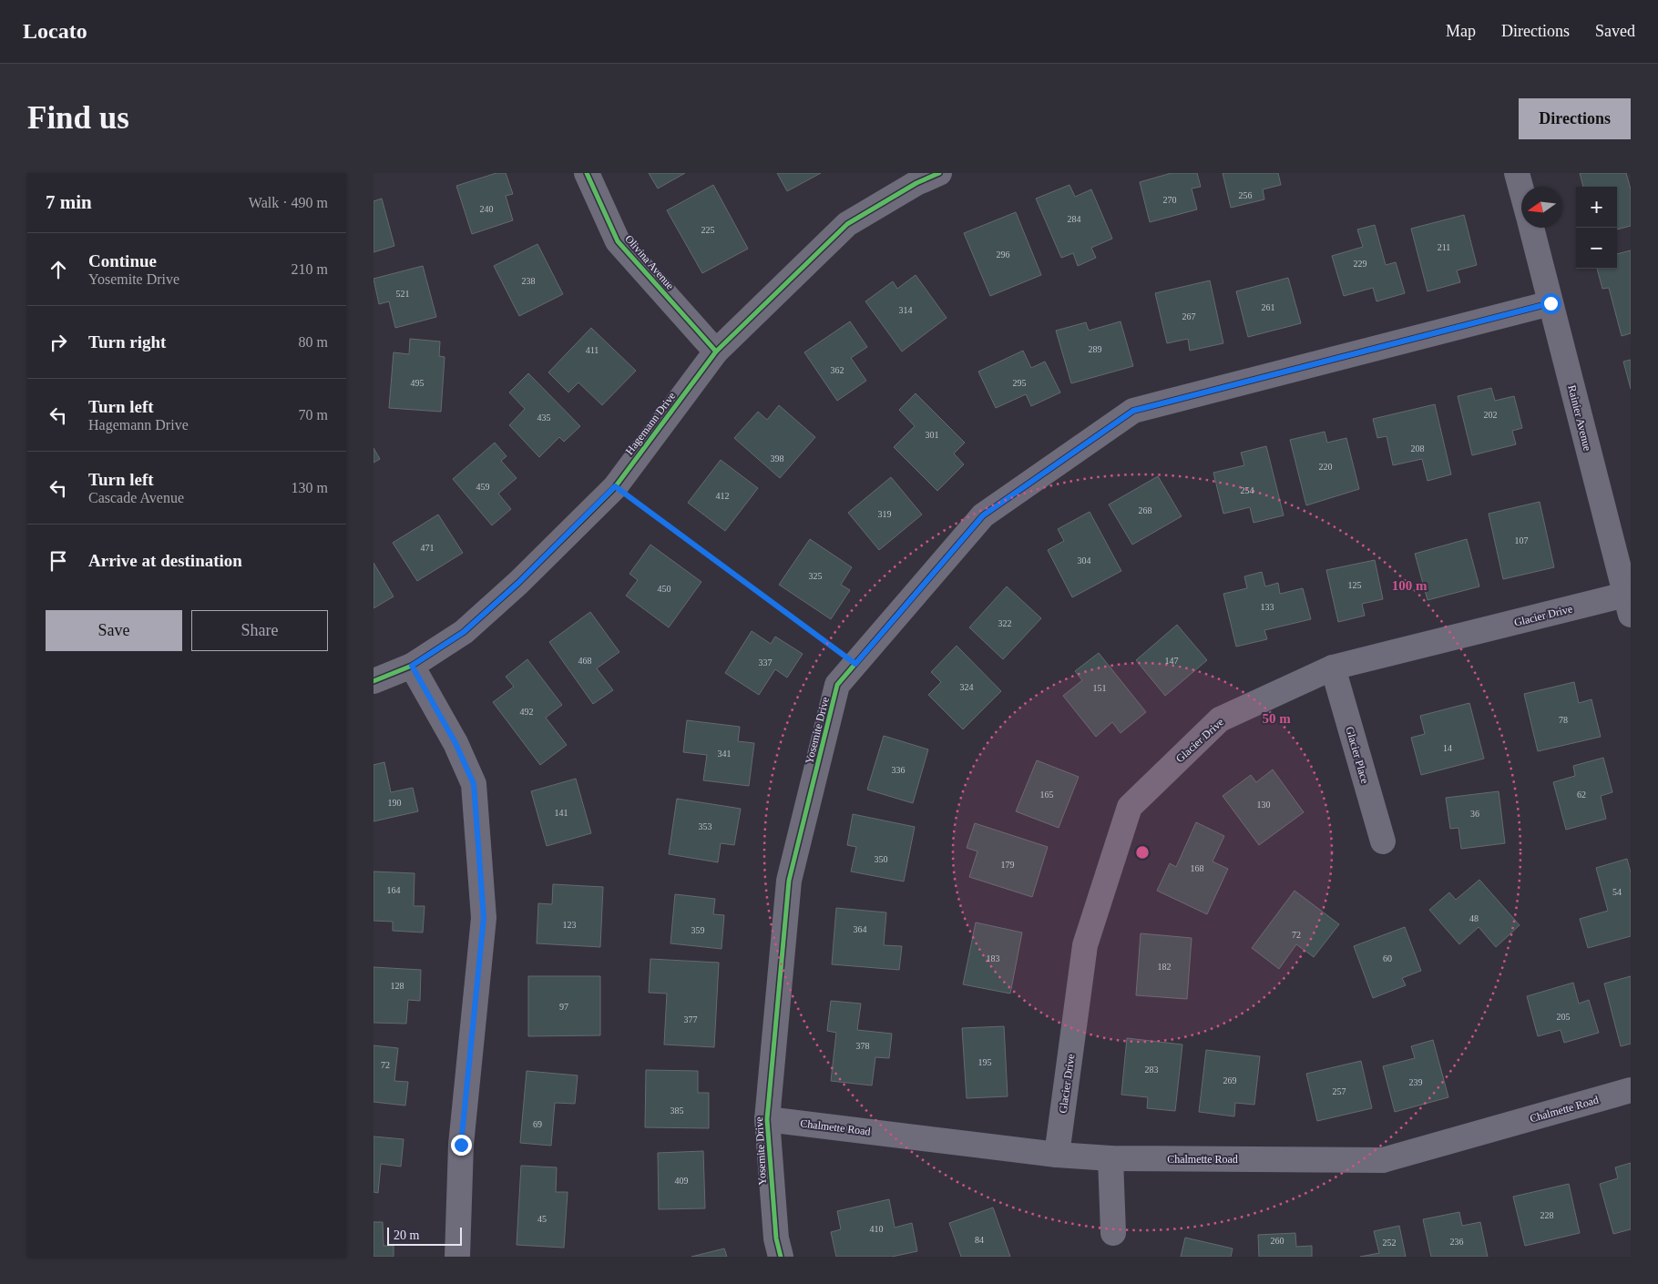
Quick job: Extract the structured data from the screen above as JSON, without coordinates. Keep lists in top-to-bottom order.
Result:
{
  "streets": {
    "street": [
      "Olivina Avenue",
      "Rainier Avenue",
      "Hagemann Drive",
      "Glacier Drive",
      "Yosemite Drive",
      "Glacier Place",
      "Chalmette Road"
    ]
  },
  "crossings": [
    ["Olivina Avenue", "Hagemann Drive"],
    ["Rainier Avenue", "Glacier Drive"],
    ["Rainier Avenue", "Yosemite Drive"],
    ["Glacier Drive", "Glacier Place"],
    ["Glacier Drive", "Chalmette Road"],
    ["Yosemite Drive", "Chalmette Road"]
  ],
  "house_numbers": [
    "256",
    "270",
    "240",
    "284",
    "225",
    "211",
    "296",
    "229",
    "238",
    "521",
    "261",
    "314",
    "267",
    "289",
    "411",
    "362",
    "495",
    "295",
    "202",
    "435",
    "301",
    "208",
    "398",
    "220",
    "459",
    "254",
    "412",
    "268",
    "319",
    "107",
    "471",
    "304",
    "325",
    "125",
    "450",
    "133",
    "322",
    "468",
    "147",
    "337",
    "324",
    "151",
    "492",
    "78",
    "14",
    "341",
    "336",
    "165",
    "62",
    "190",
    "130",
    "141",
    "36",
    "353",
    "350",
    "179",
    "168",
    "164",
    "54",
    "48",
    "123",
    "364",
    "359",
    "72",
    "183",
    "60",
    "182",
    "128",
    "97",
    "205",
    "377",
    "378",
    "195",
    "72",
    "283",
    "269",
    "239",
    "257",
    "385",
    "69",
    "409",
    "228",
    "45",
    "410",
    "84",
    "260",
    "236",
    "252"
  ],
  "scale_bar": "20 m",
  "north": "left",
  "page": {
    "header": "Locato",
    "nav": ["Map", "Directions", "Saved"],
    "buttons": [
      "Directions",
      ["Save", "Share"]
    ],
    "title": "Find us",
    "heading": ["7 min", "Walk · 490 m"],
    "map_buttons": ["+", "−"],
    "list": [
      ["Continue", "Yosemite Drive", "210 m"],
      ["Turn right", "80 m"],
      ["Turn left", "Hagemann Drive", "70 m"],
      ["Turn left", "Cascade Avenue", "130 m"],
      "Arrive at destination"
    ],
    "scale": "20 m"
  },
  "rings": ["100 m", "50 m"]
}
